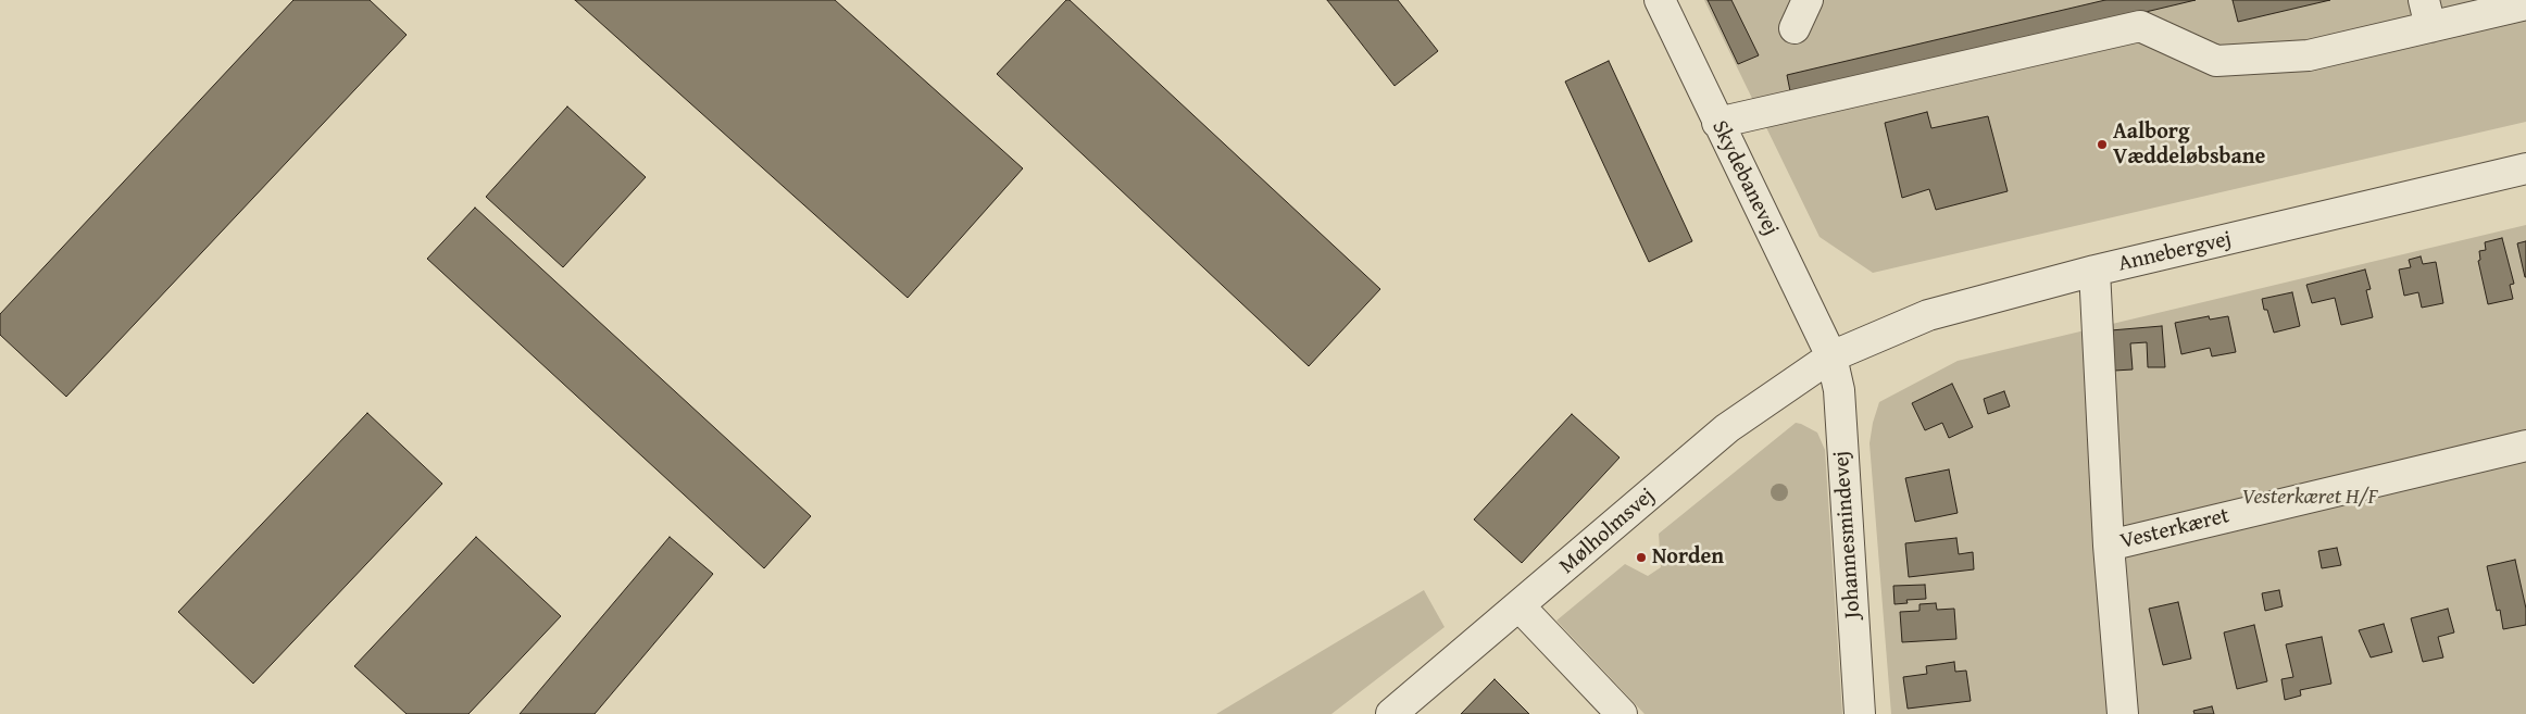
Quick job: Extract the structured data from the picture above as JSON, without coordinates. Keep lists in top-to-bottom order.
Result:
{
  "streets": {
    "street": [
      "Skydebanevej",
      "Annebergvej",
      "Vesterkæret",
      "Mølholmsvej",
      "Johannesmindevej"
    ]
  },
  "crossings": [
    ["Skydebanevej", "Annebergvej"],
    ["Skydebanevej", "Mølholmsvej"],
    ["Skydebanevej", "Johannesmindevej"],
    ["Annebergvej", "Vesterkæret"],
    ["Annebergvej", "Mølholmsvej"],
    ["Annebergvej", "Johannesmindevej"],
    ["Mølholmsvej", "Johannesmindevej"]
  ],
  "parks": ["Vesterkæret H/F"],
  "places": ["Aalborg Væddeløbsbane", "Norden"]
}
